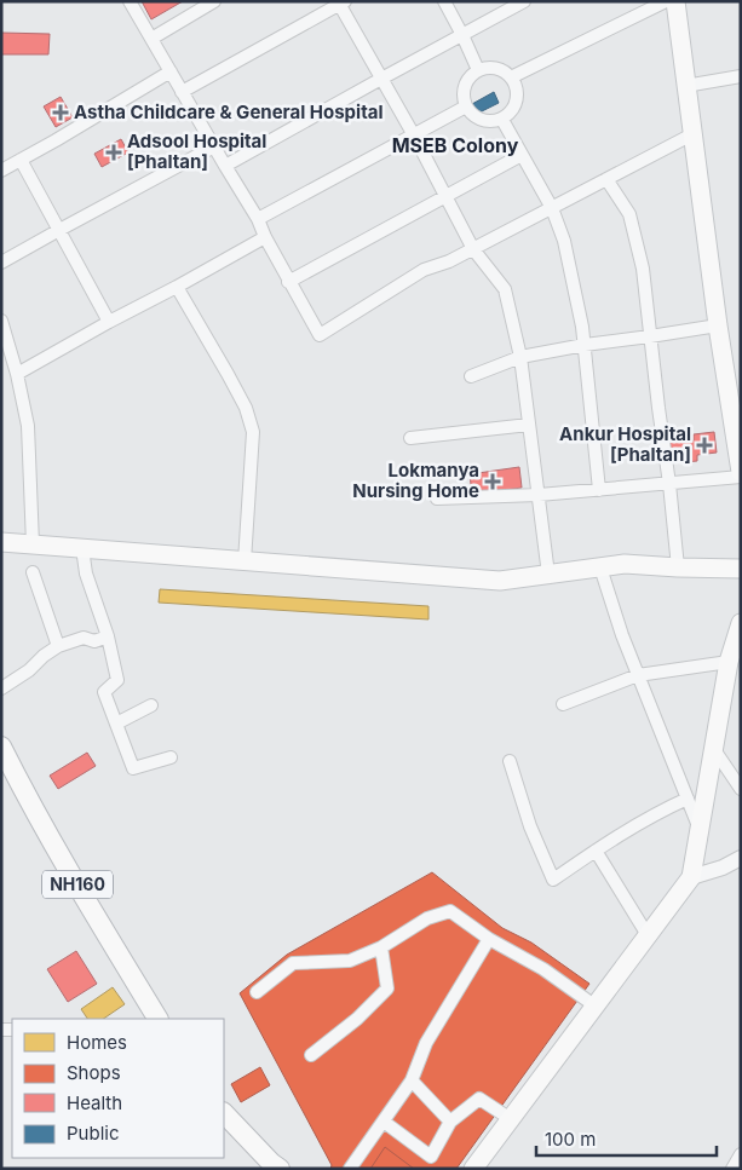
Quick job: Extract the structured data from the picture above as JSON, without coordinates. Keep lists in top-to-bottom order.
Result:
{
  "streets": {
    "highway": ["NH160"]
  },
  "districts": ["MSEB Colony"],
  "places": {
    "health": [
      "Astha Childcare & General Hospital",
      "Adsool Hospital [Phaltan]",
      "Ankur Hospital [Phaltan]",
      "Lokmanya Nursing Home"
    ]
  },
  "legend": [
    "Homes",
    "Shops",
    "Health",
    "Public"
  ],
  "scale_bar": "100 m"
}
